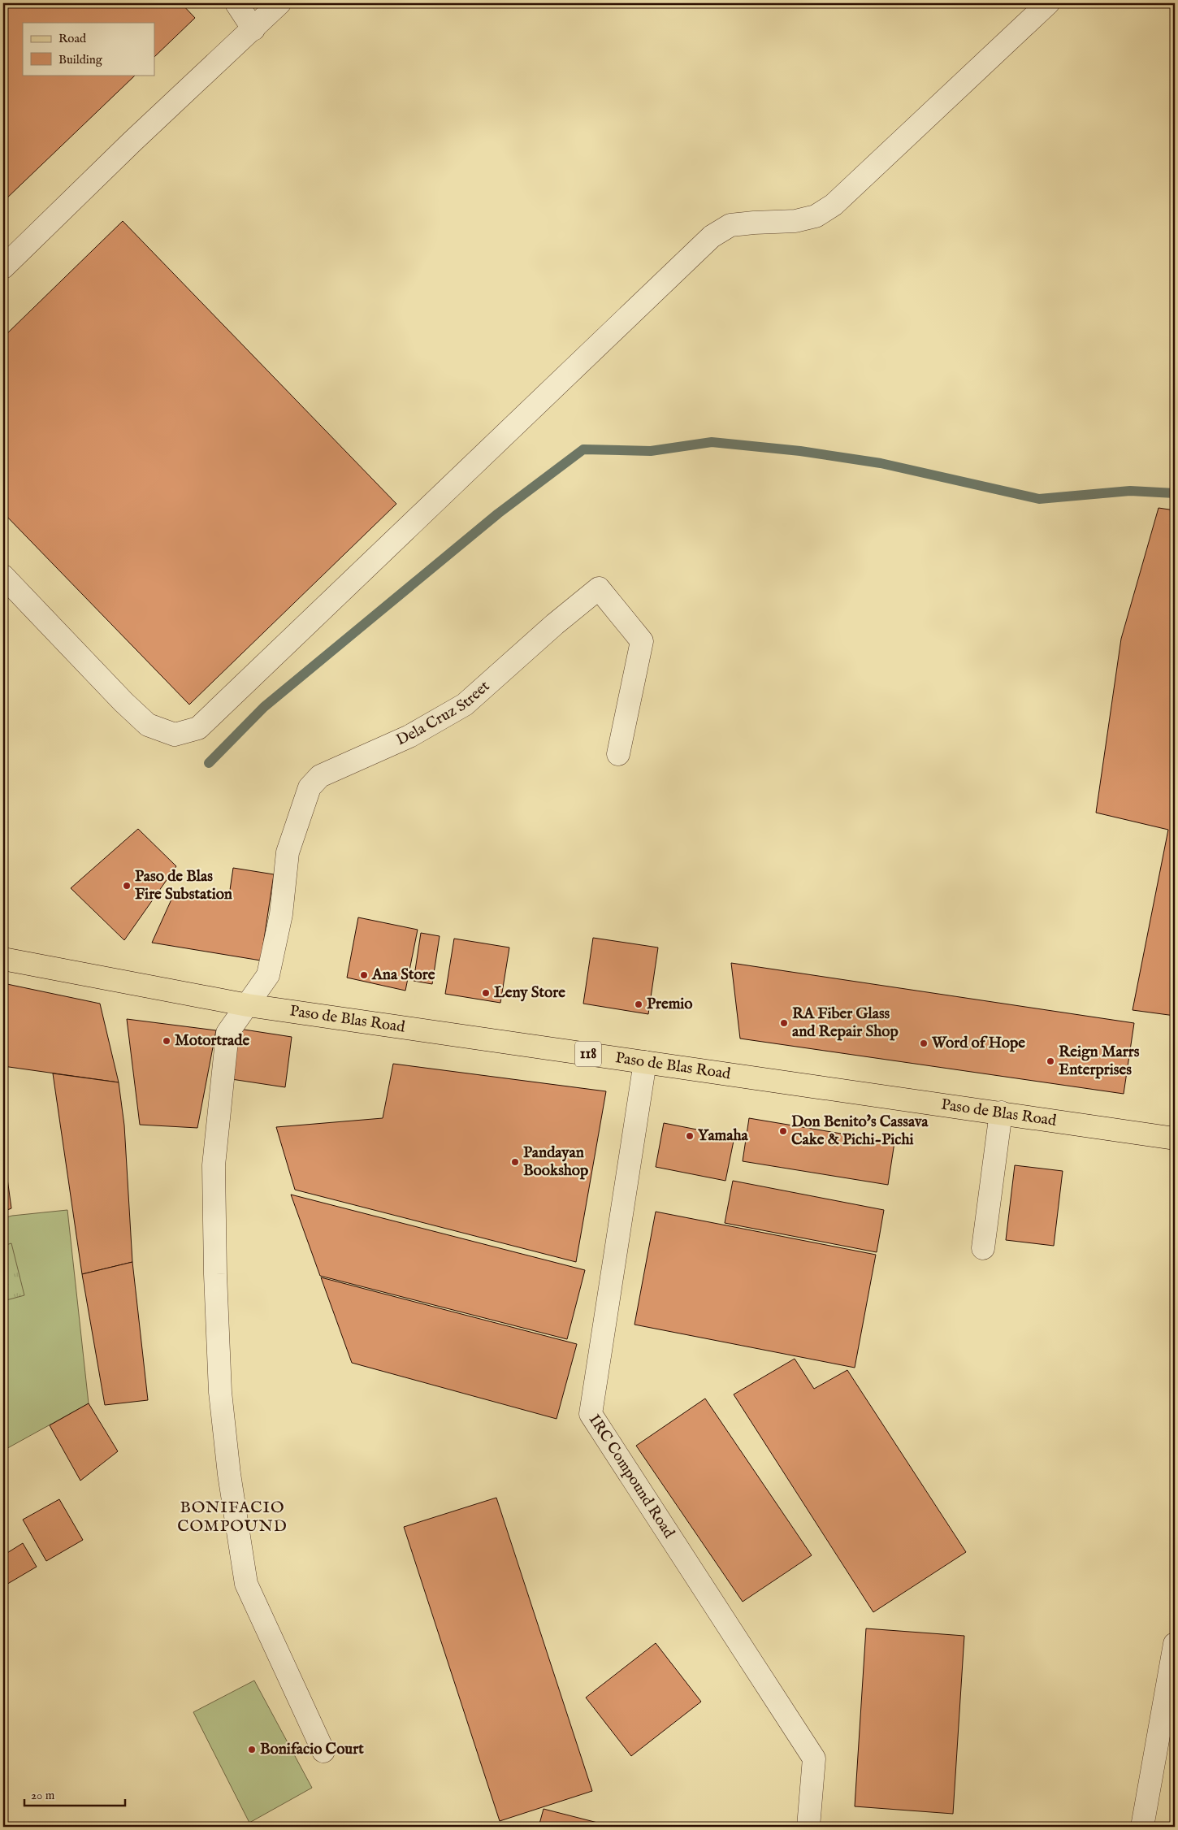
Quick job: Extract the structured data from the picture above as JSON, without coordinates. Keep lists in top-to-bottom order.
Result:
{
  "streets": {
    "main road": ["Paso de Blas Road", "118"],
    "street": ["Dela Cruz Street", "IRC Compound Road"]
  },
  "crossings": [
    ["Dela Cruz Street", "Paso de Blas Road"],
    ["Paso de Blas Road", "IRC Compound Road"]
  ],
  "districts": ["BONIFACIO COMPOUND"],
  "places": [
    "Paso de Blas Fire Substation",
    "Ana Store",
    "Leny Store",
    "Premio",
    "RA Fiber Glass and Repair Shop",
    "Motortrade",
    "Word of Hope",
    "Reign Marrs Enterprises",
    "Don Benito's Cassava Cake & Pichi-Pichi",
    "Yamaha",
    "Pandayan Bookshop",
    "Bonifacio Court"
  ],
  "legend": ["Road", "Building"],
  "scale_bar": "20 m"
}
